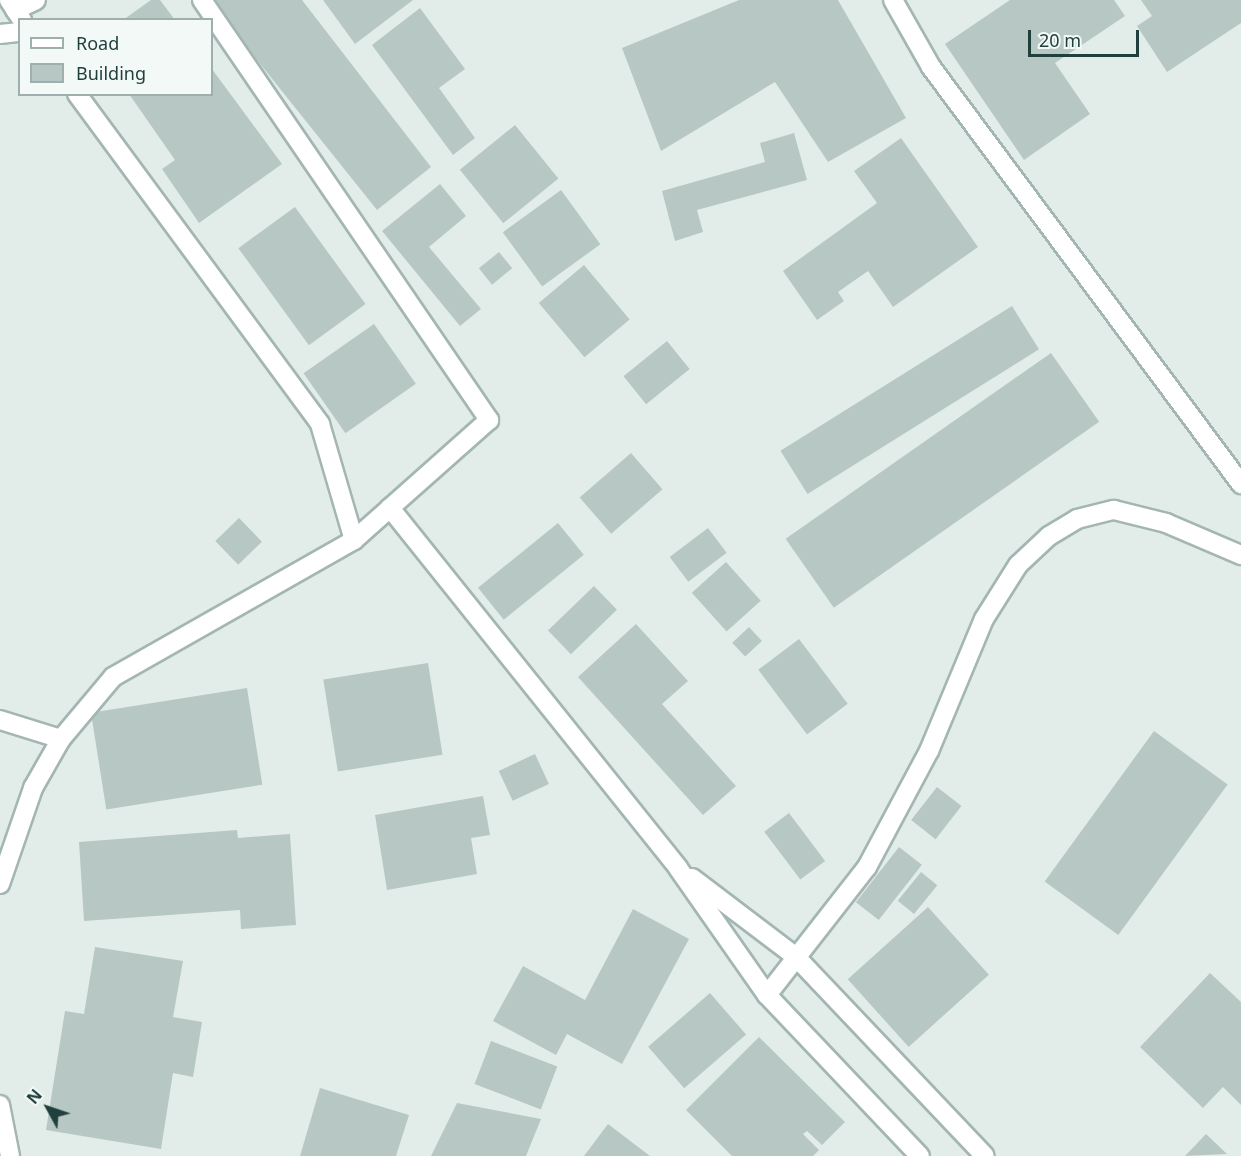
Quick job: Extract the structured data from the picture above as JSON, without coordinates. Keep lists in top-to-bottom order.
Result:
{
  "legend": ["Road", "Building"],
  "scale_bar": "20 m",
  "north": "top left"
}
